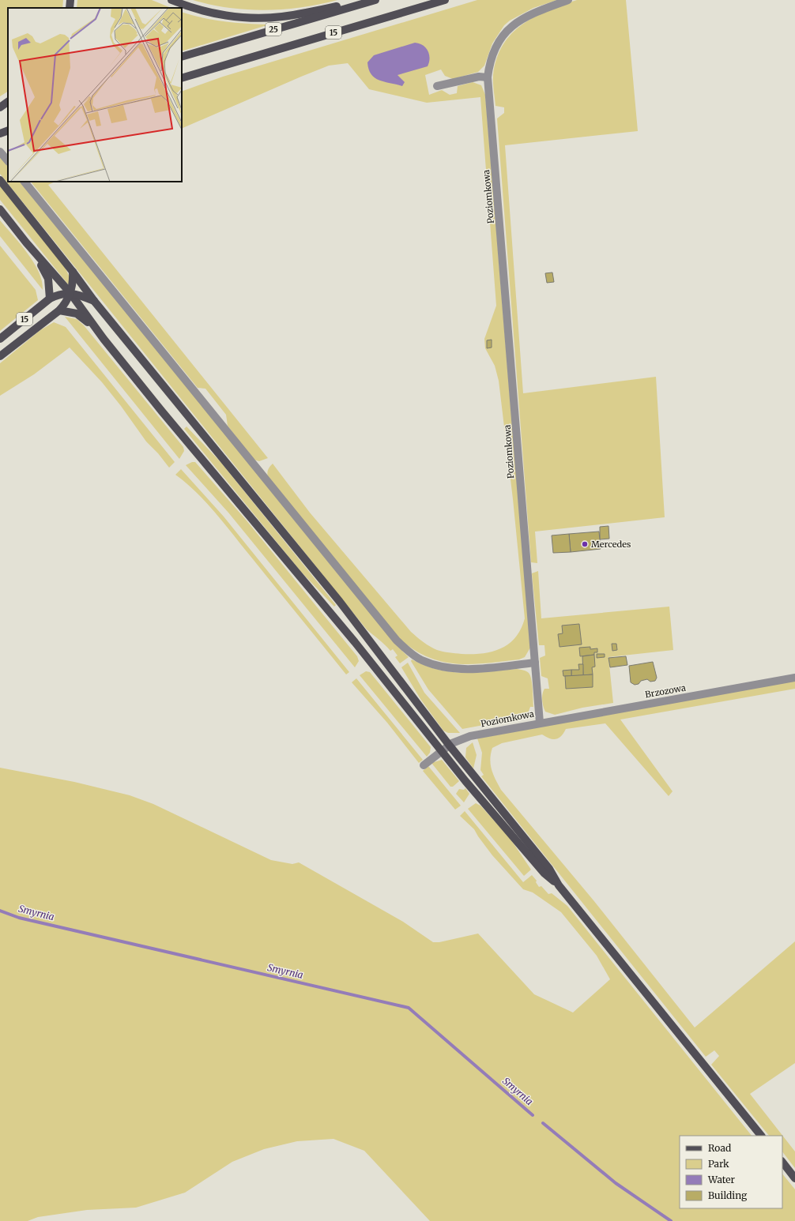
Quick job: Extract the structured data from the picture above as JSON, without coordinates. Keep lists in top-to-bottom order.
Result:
{
  "streets": {
    "main road": ["25", "15"],
    "street": ["Poziomkowa", "Brzozowa"]
  },
  "crossings": [
    ["Poziomkowa", "Brzozowa"]
  ],
  "water": ["Smyrnia"],
  "places": ["Mercedes"],
  "legend": [
    "Road",
    "Park",
    "Water",
    "Building"
  ]
}
